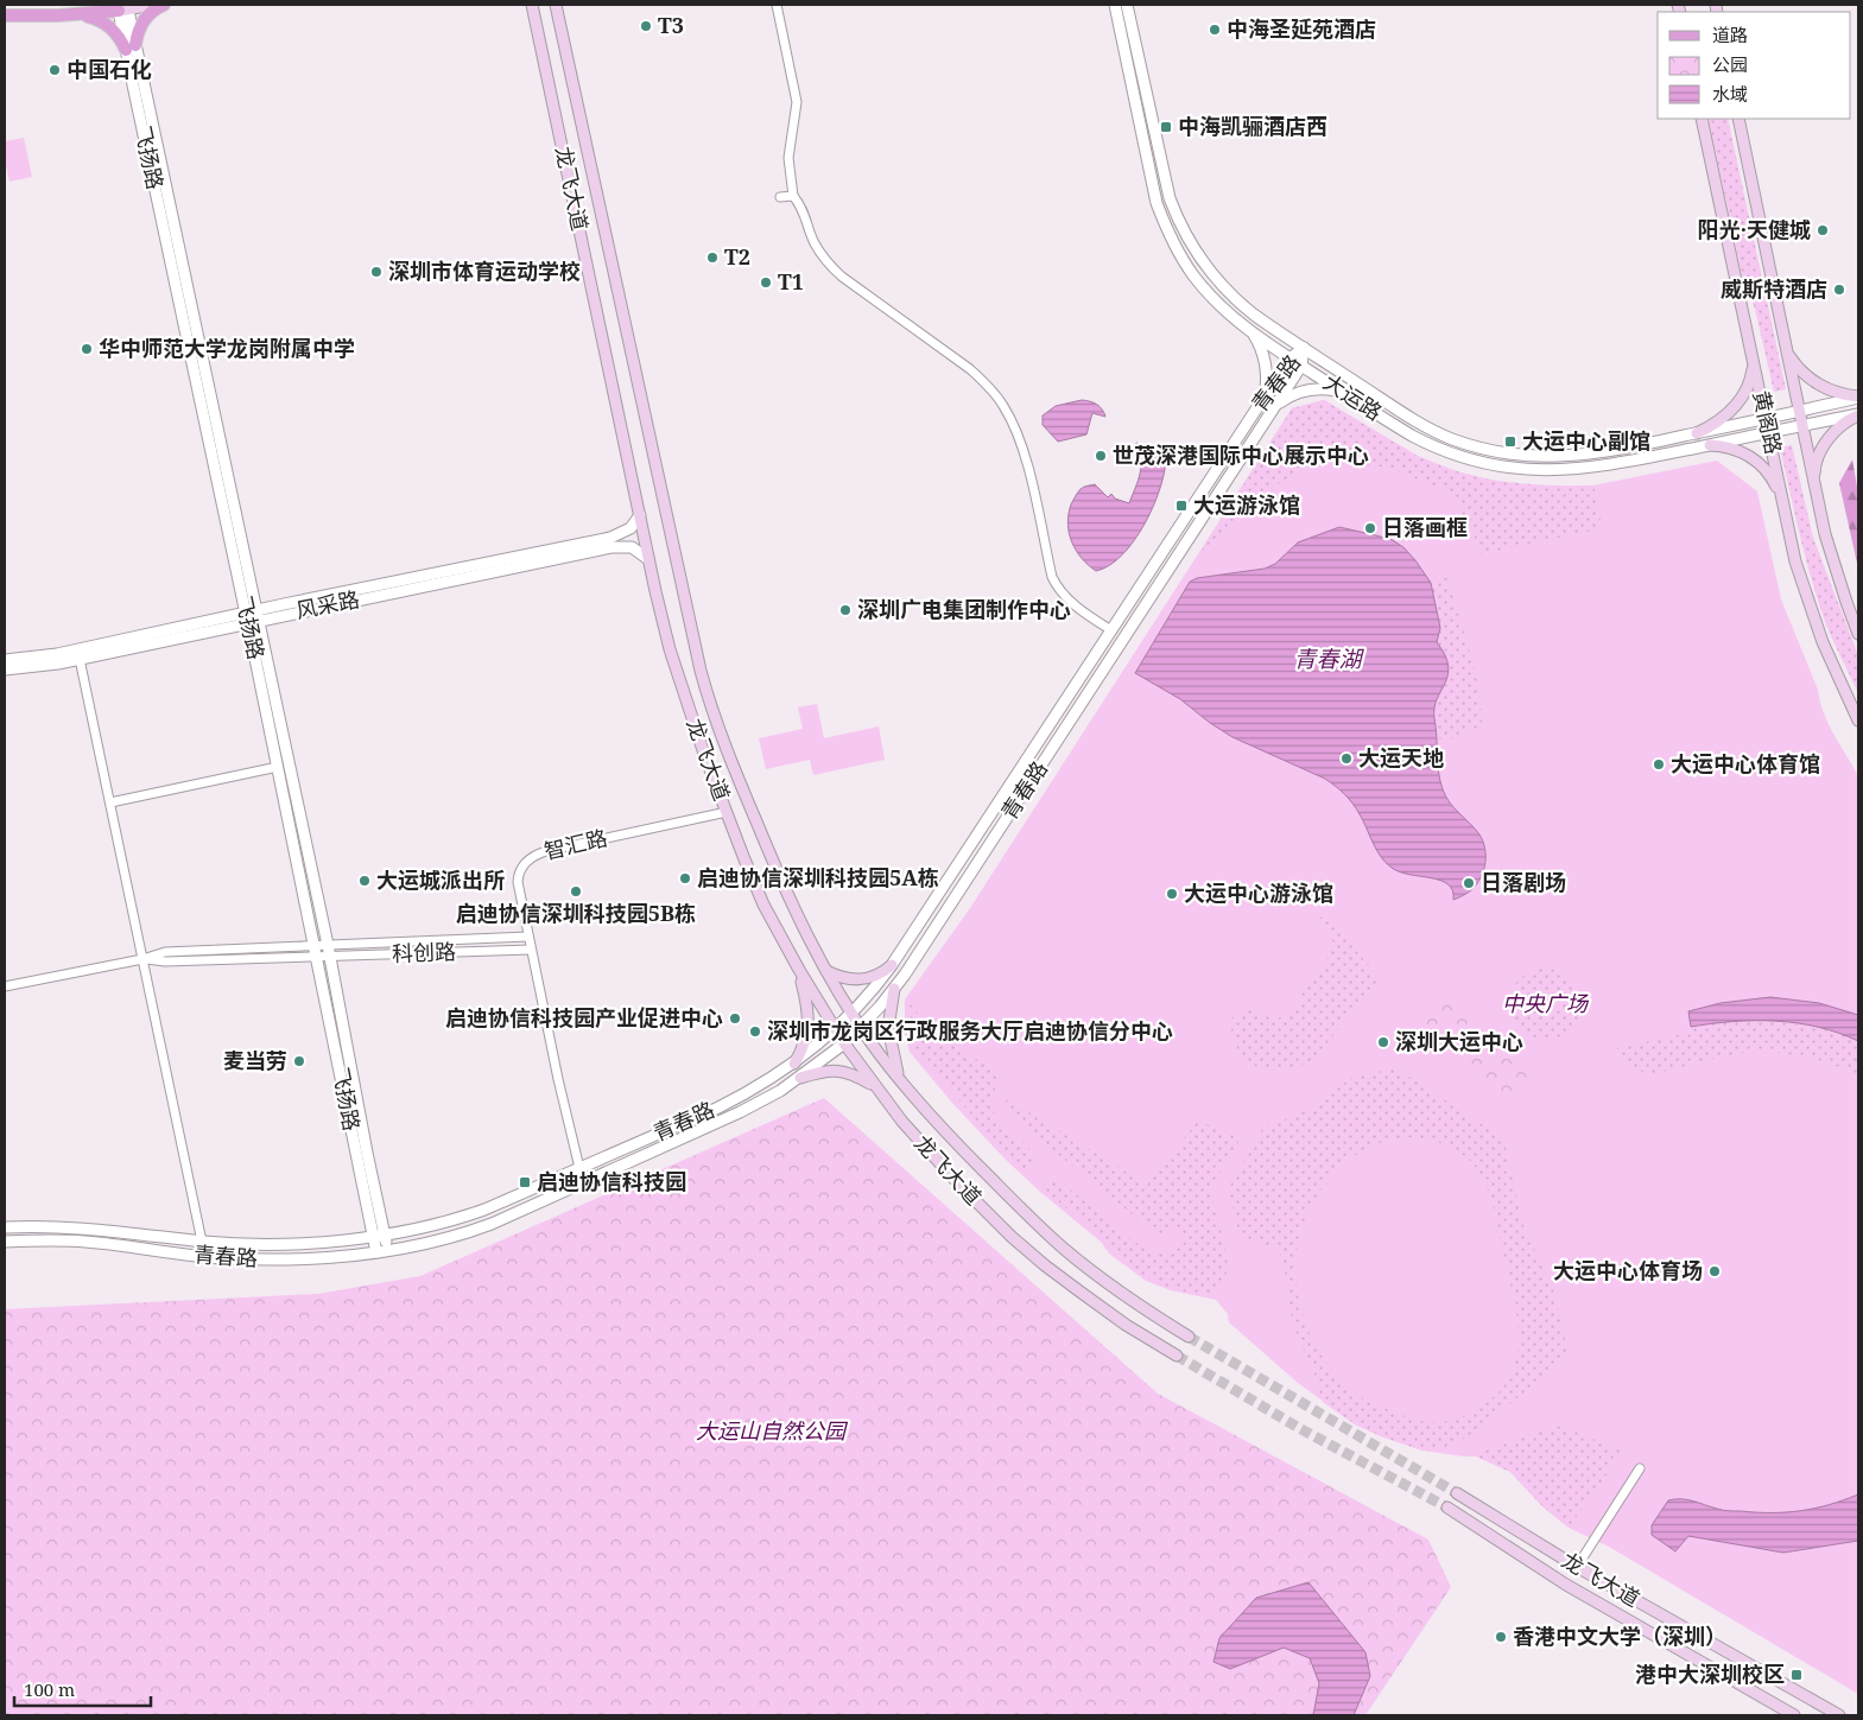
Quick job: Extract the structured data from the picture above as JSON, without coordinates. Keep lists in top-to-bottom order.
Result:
{
  "streets": {
    "main road": ["龙飞大道", "黄阁路"],
    "street": [
      "飞扬路",
      "青春路",
      "大运路",
      "风采路",
      "智汇路",
      "科创路"
    ]
  },
  "crossings": [
    ["飞扬路", "青春路"],
    ["飞扬路", "风采路"],
    ["飞扬路", "科创路"],
    ["龙飞大道", "青春路"],
    ["龙飞大道", "风采路"],
    ["龙飞大道", "智汇路"],
    ["青春路", "大运路"],
    ["青春路", "智汇路"],
    ["大运路", "黄阁路"],
    ["智汇路", "科创路"]
  ],
  "water": ["青春湖"],
  "parks": ["中央广场", "大运山自然公园"],
  "places": {
    "other": [
      "T3",
      "中海圣延苑酒店",
      "中国石化",
      "阳光·天健城",
      "T2",
      "深圳市体育运动学校",
      "T1",
      "威斯特酒店",
      "华中师范大学龙岗附属中学",
      "世茂深港国际中心展示中心",
      "日落画框",
      "深圳广电集团制作中心",
      "大运天地",
      "大运中心体育馆",
      "启迪协信深圳科技园5A栋",
      "大运城派出所",
      "日落剧场",
      "启迪协信深圳科技园5B栋",
      "大运中心游泳馆",
      "启迪协信科技园产业促进中心",
      "深圳市龙岗区行政服务大厅启迪协信分中心",
      "深圳大运中心",
      "麦当劳",
      "大运中心体育场",
      "香港中文大学（深圳）"
    ],
    "transit": [
      "中海凯骊酒店西",
      "大运中心副馆",
      "大运游泳馆",
      "启迪协信科技园",
      "港中大深圳校区"
    ]
  },
  "legend": ["道路", "公园", "水域"],
  "scale_bar": "100 m"
}
